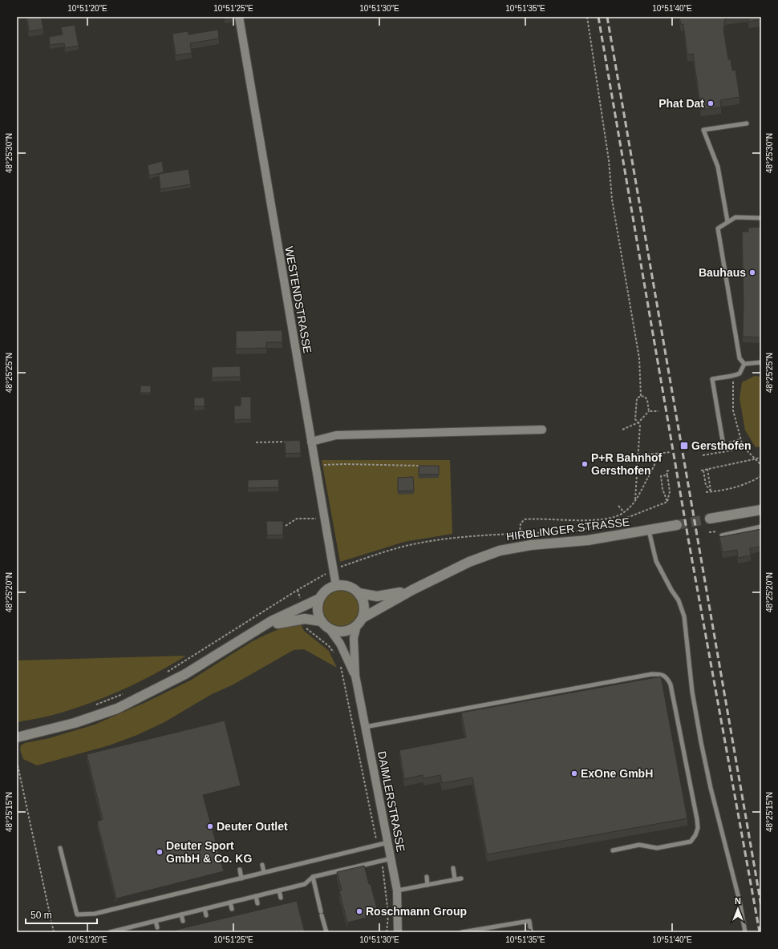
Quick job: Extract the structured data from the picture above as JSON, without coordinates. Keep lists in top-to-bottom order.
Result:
{
  "streets": {
    "main road": ["HIRBLINGER STRASSE"],
    "street": ["WESTENDSTRASSE", "DAIMLERSTRASSE"]
  },
  "crossings": [
    ["WESTENDSTRASSE", "HIRBLINGER STRASSE"],
    ["WESTENDSTRASSE", "DAIMLERSTRASSE"],
    ["HIRBLINGER STRASSE", "DAIMLERSTRASSE"]
  ],
  "places": {
    "other": [
      "Phat Dat",
      "Bauhaus",
      "P+R Bahnhof Gersthofen",
      "ExOne GmbH",
      "Deuter Outlet",
      "Deuter Sport GmbH & Co. KG",
      "Roschmann Group"
    ],
    "transit": ["Gersthofen"]
  },
  "scale_bar": "50 m",
  "north": "top",
  "coordinates": [
    "10°51'20\"E",
    "10°51'25\"E",
    "10°51'30\"E",
    "10°51'35\"E",
    "10°51'40\"E",
    "48°25'30\"N",
    "48°25'25\"N",
    "48°25'20\"N",
    "48°25'15\"N"
  ]
}
